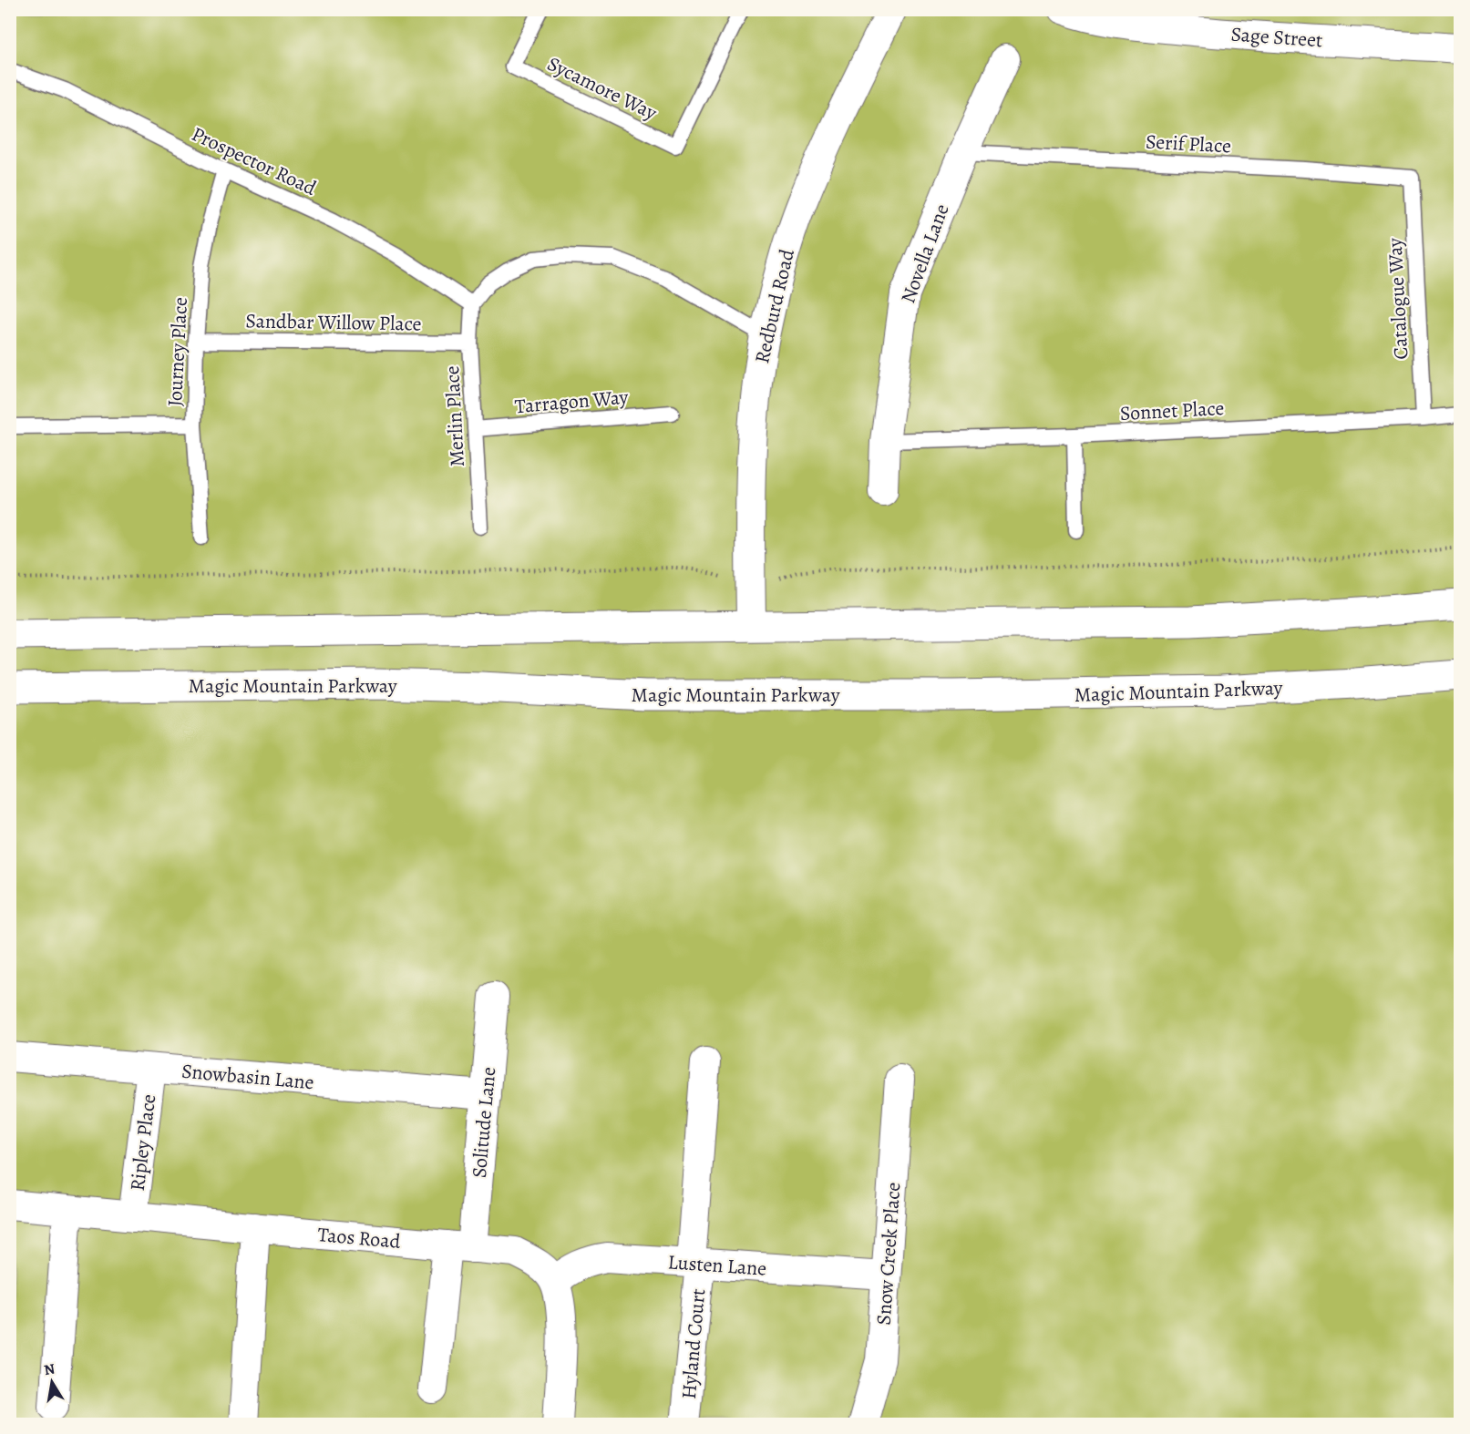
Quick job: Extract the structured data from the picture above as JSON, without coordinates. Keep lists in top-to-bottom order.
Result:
{
  "streets": {
    "street": [
      "Sage Street",
      "Novella Lane",
      "Redburd Road",
      "Magic Mountain Parkway",
      "Snowbasin Lane",
      "Solitude Lane",
      "Ripley Place",
      "Taos Road",
      "Snow Creek Place",
      "Lusten Lane",
      "Hyland Court"
    ],
    "lane": [
      "Sycamore Way",
      "Serif Place",
      "Prospector Road",
      "Catalogue Way",
      "Sandbar Willow Place",
      "Journey Place",
      "Tarragon Way",
      "Sonnet Place",
      "Merlin Place"
    ]
  },
  "crossings": [
    ["Serif Place", "Novella Lane"],
    ["Serif Place", "Catalogue Way"],
    ["Prospector Road", "Journey Place"],
    ["Prospector Road", "Merlin Place"],
    ["Novella Lane", "Sonnet Place"],
    ["Catalogue Way", "Sonnet Place"],
    ["Sandbar Willow Place", "Journey Place"],
    ["Sandbar Willow Place", "Merlin Place"],
    ["Tarragon Way", "Merlin Place"],
    ["Snowbasin Lane", "Solitude Lane"],
    ["Snowbasin Lane", "Ripley Place"],
    ["Solitude Lane", "Taos Road"],
    ["Ripley Place", "Taos Road"],
    ["Taos Road", "Lusten Lane"],
    ["Snow Creek Place", "Lusten Lane"],
    ["Lusten Lane", "Hyland Court"]
  ],
  "north": "top"
}
